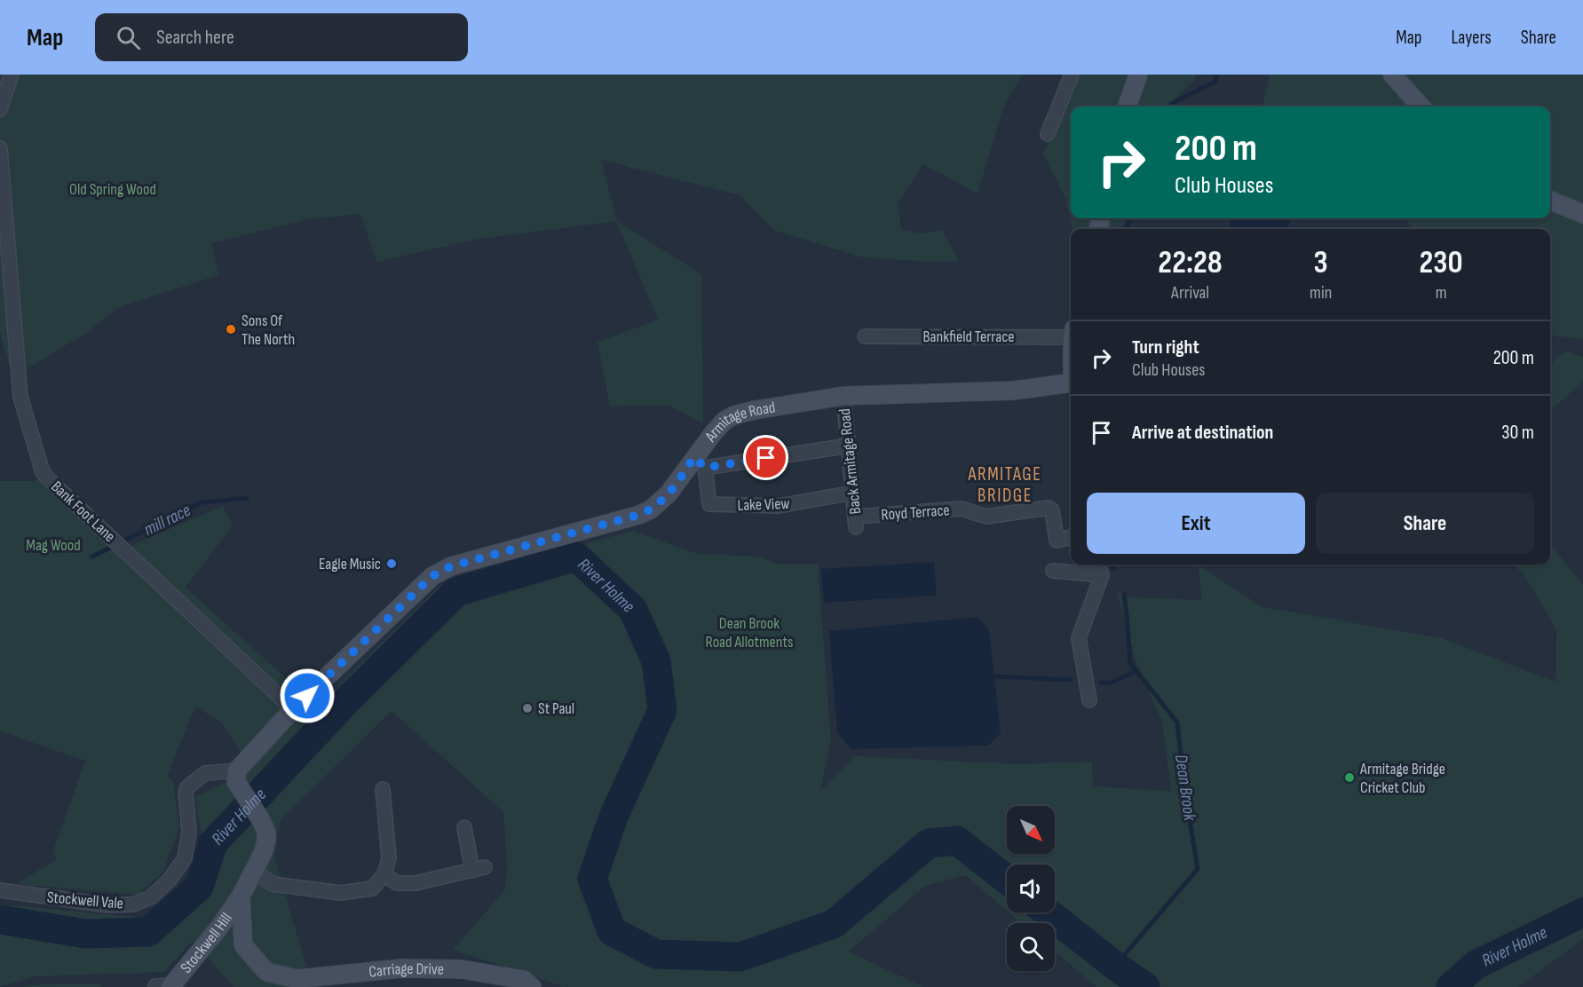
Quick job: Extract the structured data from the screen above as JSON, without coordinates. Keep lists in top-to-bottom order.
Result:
{
  "streets": {
    "main road": ["Armitage Road", "Stockwell Hill", "Carriage Drive"],
    "street": [
      "Bankfield Terrace",
      "Back Armitage Road",
      "Lake View",
      "Bank Foot Lane",
      "Royd Terrace",
      "Stockwell Vale"
    ]
  },
  "crossings": [
    ["Armitage Road", "Back Armitage Road"],
    ["Armitage Road", "Lake View"],
    ["Armitage Road", "Bank Foot Lane"],
    ["Armitage Road", "Stockwell Vale"],
    ["Back Armitage Road", "Lake View"],
    ["Back Armitage Road", "Royd Terrace"],
    ["Stockwell Hill", "Carriage Drive"]
  ],
  "districts": ["ARMITAGE BRIDGE"],
  "water": ["mill race", "River Holme", "Dean Brook"],
  "parks": ["Old Spring Wood", "Mag Wood", "Dean Brook Road Allotments"],
  "places": [
    "Sons Of The North",
    "Eagle Music",
    "St Paul",
    "Armitage Bridge Cricket Club"
  ],
  "north": "bottom right",
  "page": {
    "header": "Map",
    "search": "Search here",
    "nav": ["Map", "Layers", "Share"],
    "turn": ["200 m", "Club Houses"],
    "eta": [
      "22:28",
      "Arrival",
      "3",
      "min",
      "230",
      "m"
    ],
    "list": [
      {
        "name": "Turn right",
        "note": "Club Houses",
        "value": "200 m"
      },
      {
        "name": "Arrive at destination",
        "value": "30 m"
      }
    ],
    "buttons": ["Exit", "Share"]
  }
}
